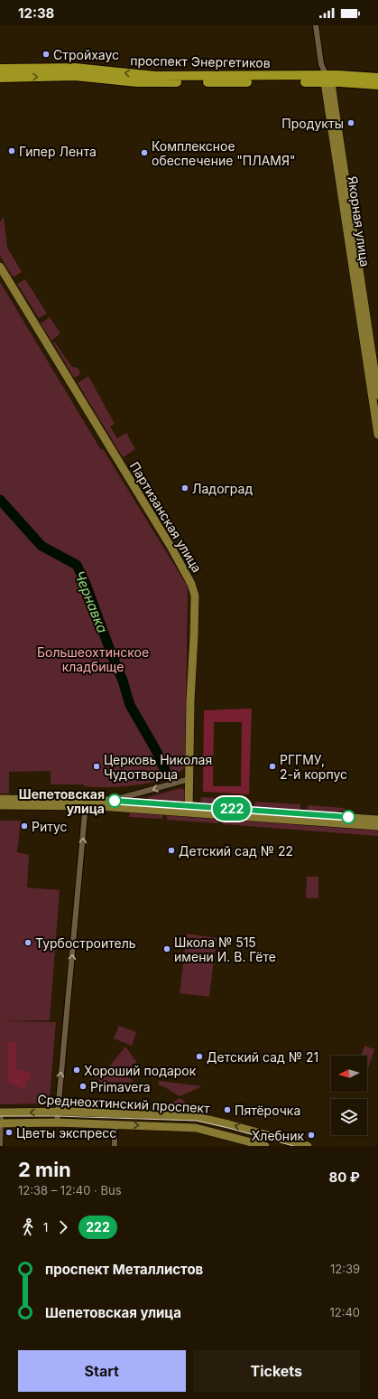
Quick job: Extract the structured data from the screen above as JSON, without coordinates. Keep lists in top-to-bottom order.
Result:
{
  "streets": {
    "main road": ["проспект Энергетиков"],
    "street": ["Якорная улица", "Партизанская улица", "Среднеохтинский проспект"]
  },
  "crossings": [
    ["проспект Энергетиков", "Якорная улица"]
  ],
  "water": ["Чернавка"],
  "parks": ["Большеохтинское кладбище"],
  "places": [
    "Стройхаус",
    "Продукты",
    "Гипер Лента",
    "Комплексное обеспечение \"ПЛАМЯ\"",
    "Ладоград",
    "Церковь Николая Чудотворца",
    "РГГМУ, 2-й корпус",
    "Шепетовская улица",
    "Ритус",
    "Детский сад № 22",
    "Турбостроитель",
    "Школа № 515 имени И. В. Гёте",
    "Детский сад № 21",
    "Хороший подарок",
    "Primavera",
    "Пятёрочка",
    "Цветы экспресс",
    "Хлебник"
  ],
  "lines": ["bus line 222"],
  "north": "left",
  "page": {
    "status": "12:38",
    "on_map": "222",
    "heading": ["2 min", "12:38 – 12:40 · Bus", "80 ₽"],
    "legs": ["1", "222"],
    "list": [
      {
        "name": "проспект Металлистов",
        "value": "12:39"
      },
      {
        "name": "Шепетовская улица",
        "value": "12:40"
      }
    ],
    "buttons": ["Start", "Tickets"]
  }
}
